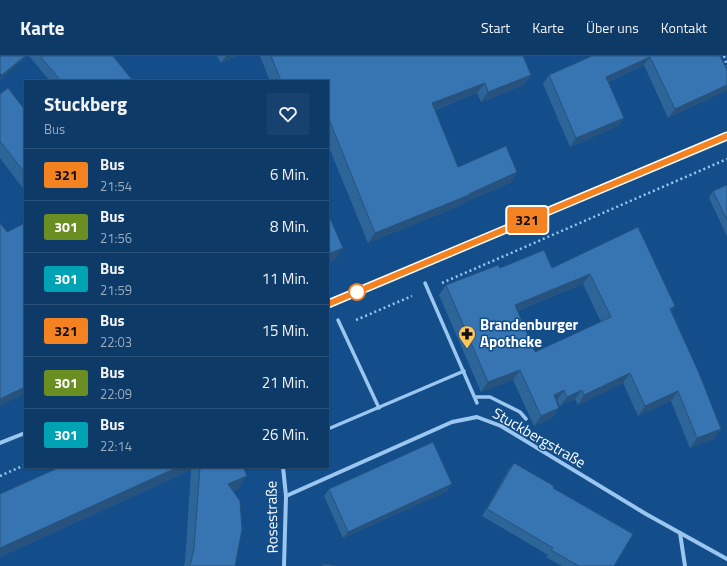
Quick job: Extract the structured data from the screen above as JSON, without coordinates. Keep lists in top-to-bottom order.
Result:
{
  "streets": {
    "street": ["Stuckbergstraße", "Rosestraße"]
  },
  "crossings": [
    ["Stuckbergstraße", "Rosestraße"]
  ],
  "places": {
    "pharmacy": ["Brandenburger Apotheke"]
  },
  "lines": ["bus line 321"],
  "page": {
    "header": "Karte",
    "nav": [
      "Start",
      "Karte",
      "Über uns",
      "Kontakt"
    ],
    "on_map": "321",
    "heading": ["Stuckberg", "Bus"],
    "list": [
      {
        "mark": "321",
        "name": "Bus",
        "note": "21:54",
        "value": "6 Min."
      },
      {
        "mark": "301",
        "name": "Bus",
        "note": "21:56",
        "value": "8 Min."
      },
      {
        "mark": "301",
        "name": "Bus",
        "note": "21:59",
        "value": "11 Min."
      },
      {
        "mark": "321",
        "name": "Bus",
        "note": "22:03",
        "value": "15 Min."
      },
      {
        "mark": "301",
        "name": "Bus",
        "note": "22:09",
        "value": "21 Min."
      },
      {
        "mark": "301",
        "name": "Bus",
        "note": "22:14",
        "value": "26 Min."
      }
    ]
  }
}
